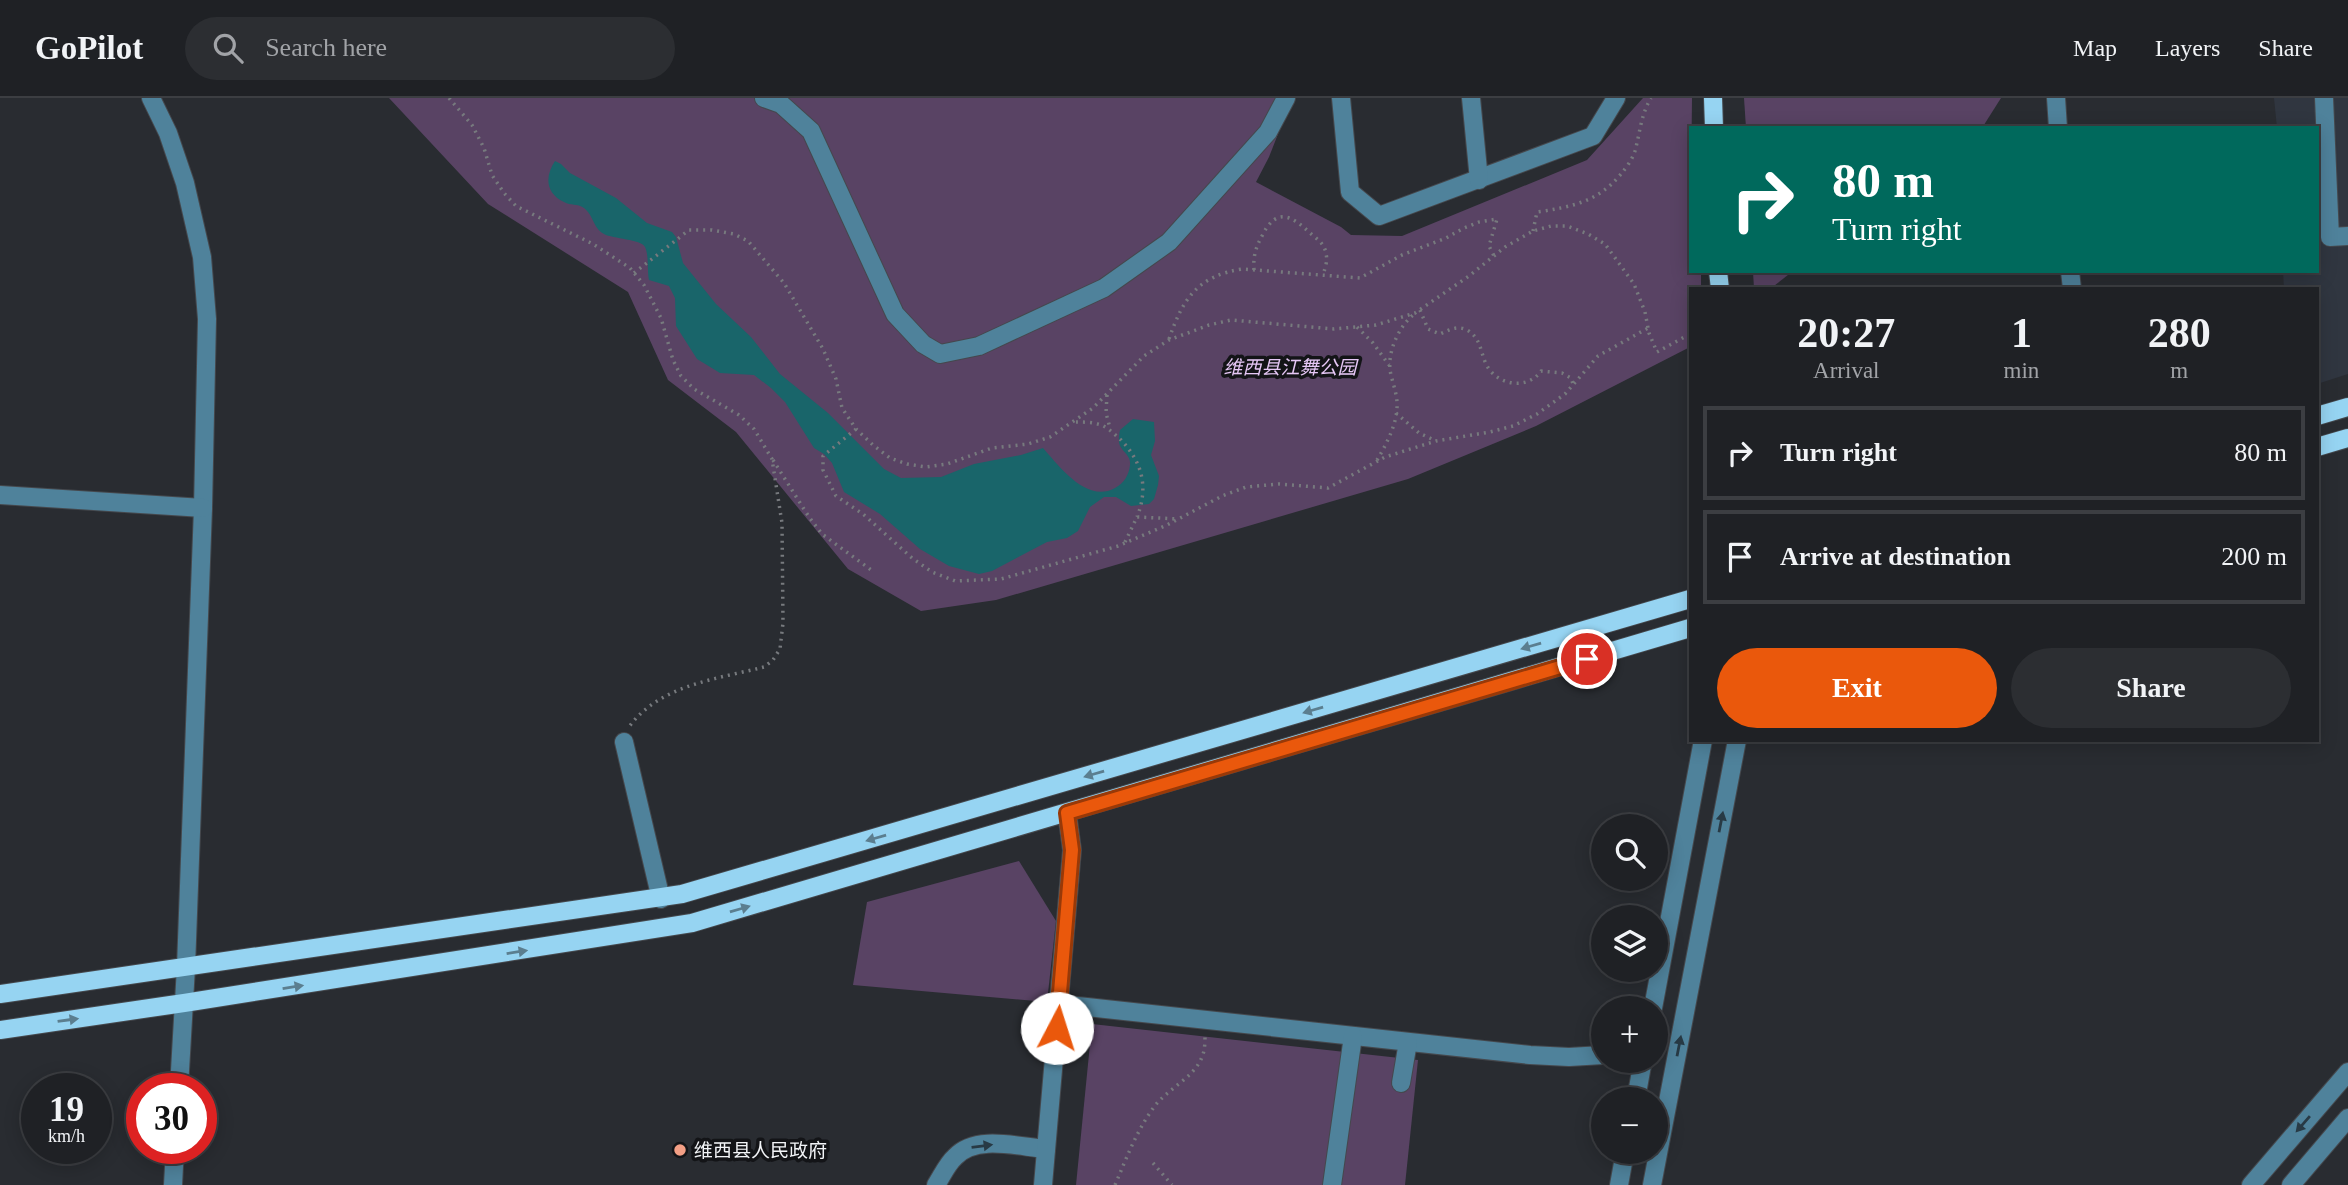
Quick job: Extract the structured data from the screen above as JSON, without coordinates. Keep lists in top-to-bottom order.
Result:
{
  "parks": ["维西县江舞公园"],
  "places": ["维西县人民政府"],
  "page": {
    "header": "GoPilot",
    "search": "Search here",
    "nav": ["Map", "Layers", "Share"],
    "turn": ["80 m", "Turn right"],
    "eta": [
      "20:27",
      "Arrival",
      "1",
      "min",
      "280",
      "m"
    ],
    "list": [
      {
        "name": "Turn right",
        "value": "80 m"
      },
      {
        "name": "Arrive at destination",
        "value": "200 m"
      }
    ],
    "buttons": ["Exit", "Share"],
    "map_buttons": ["+", "−"],
    "speed": "19 km/h",
    "limit": "30"
  }
}
